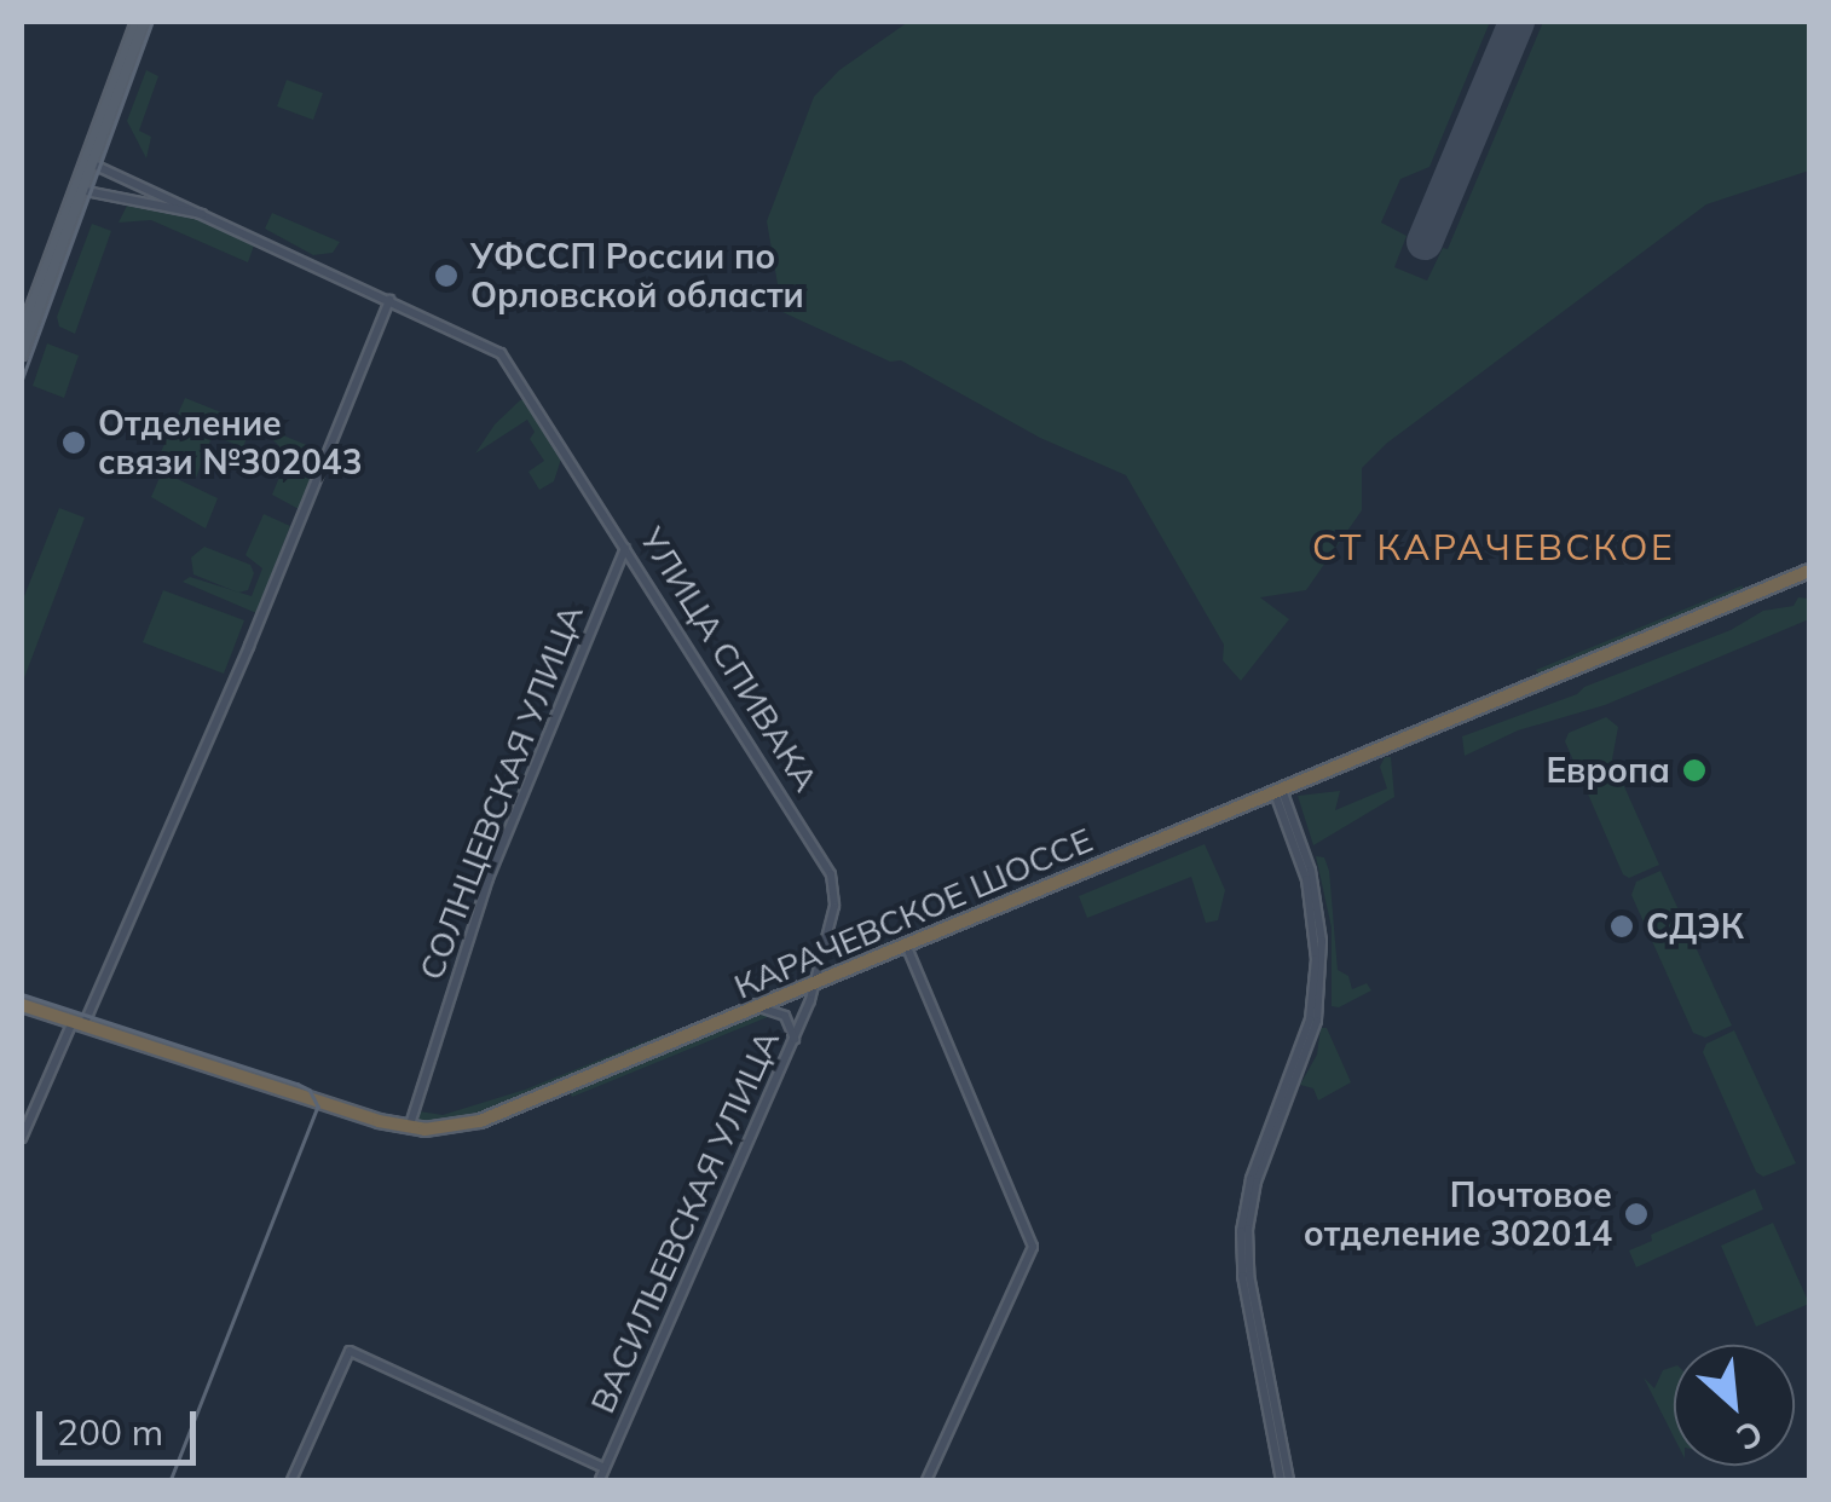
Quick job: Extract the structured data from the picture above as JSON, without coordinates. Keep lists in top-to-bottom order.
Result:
{
  "streets": {
    "highway": ["КАРАЧЕВСКОЕ ШОССЕ"],
    "main road": ["УЛИЦА СПИВАКА", "СОЛНЦЕВСКАЯ УЛИЦА", "ВАСИЛЬЕВСКАЯ УЛИЦА"]
  },
  "crossings": [
    ["УЛИЦА СПИВАКА", "СОЛНЦЕВСКАЯ УЛИЦА"],
    ["УЛИЦА СПИВАКА", "КАРАЧЕВСКОЕ ШОССЕ"],
    ["УЛИЦА СПИВАКА", "ВАСИЛЬЕВСКАЯ УЛИЦА"],
    ["СОЛНЦЕВСКАЯ УЛИЦА", "КАРАЧЕВСКОЕ ШОССЕ"],
    ["КАРАЧЕВСКОЕ ШОССЕ", "ВАСИЛЬЕВСКАЯ УЛИЦА"]
  ],
  "districts": ["СТ КАРАЧЕВСКОЕ"],
  "places": [
    "УФССП России по Орловской области",
    "Отделение связи №302043",
    "Европа",
    "СДЭК",
    "Почтовое отделение 302014"
  ],
  "scale_bar": "200 m",
  "north": "bottom right"
}
